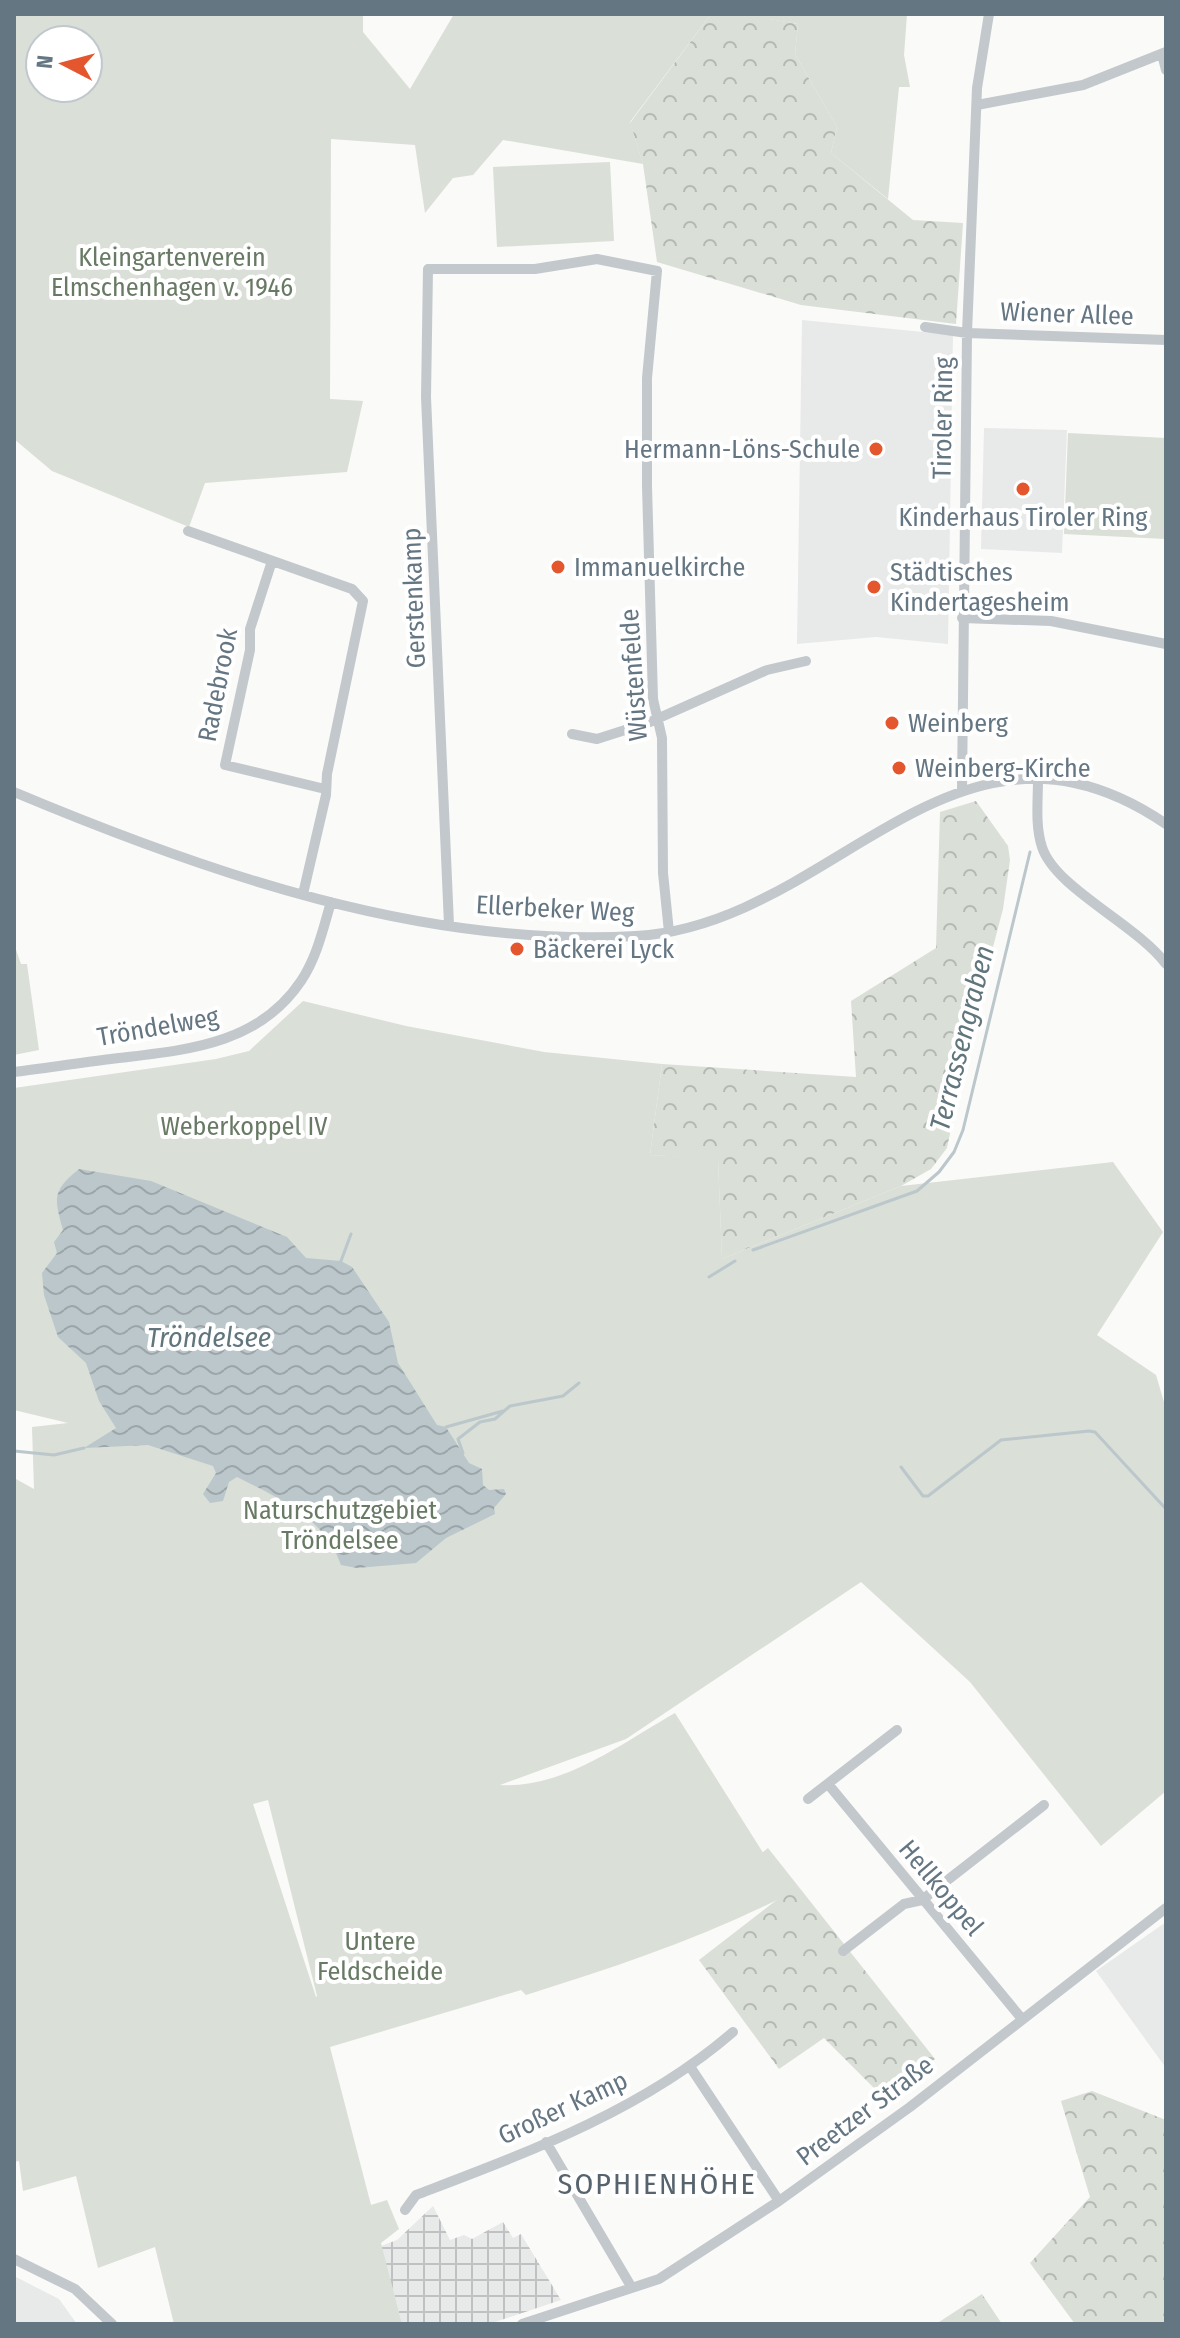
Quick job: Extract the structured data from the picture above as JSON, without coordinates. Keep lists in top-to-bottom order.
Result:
{
  "streets": {
    "street": [
      "Wiener Allee",
      "Tiroler Ring",
      "Gerstenkamp",
      "Wüstenfelde",
      "Radebrook",
      "Ellerbeker Weg",
      "Tröndelweg",
      "Hellkoppel",
      "Großer Kamp",
      "Preetzer Straße"
    ]
  },
  "crossings": [
    ["Wiener Allee", "Tiroler Ring"],
    ["Gerstenkamp", "Wüstenfelde"],
    ["Gerstenkamp", "Ellerbeker Weg"],
    ["Wüstenfelde", "Ellerbeker Weg"],
    ["Ellerbeker Weg", "Tröndelweg"],
    ["Hellkoppel", "Preetzer Straße"]
  ],
  "districts": ["SOPHIENHÖHE"],
  "water": ["Terrassengraben", "Tröndelsee"],
  "parks": [
    "Kleingartenverein Elmschenhagen v. 1946",
    "Weberkoppel IV",
    "Naturschutzgebiet Tröndelsee",
    "Untere Feldscheide"
  ],
  "places": [
    "Hermann-Löns-Schule",
    "Kinderhaus Tiroler Ring",
    "Immanuelkirche",
    "Städtisches Kindertagesheim",
    "Weinberg",
    "Weinberg-Kirche",
    "Bäckerei Lyck"
  ],
  "north": "left"
}
